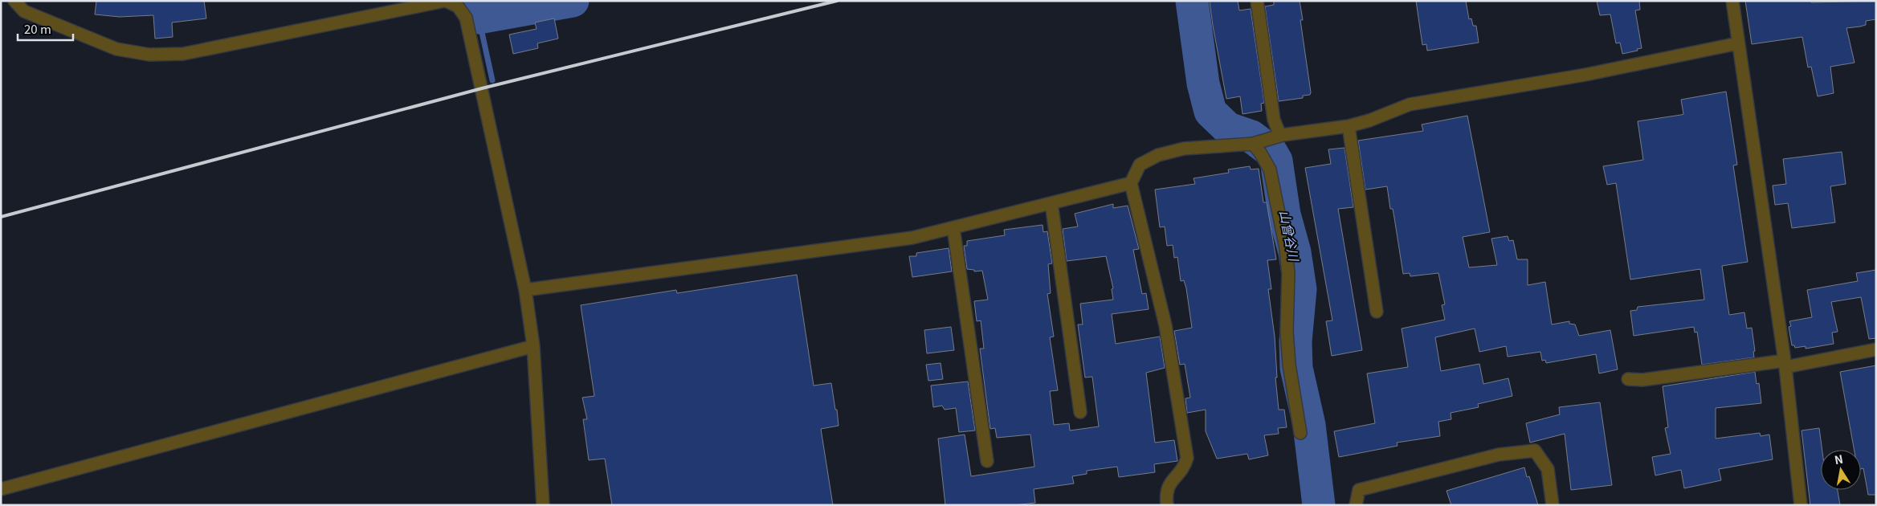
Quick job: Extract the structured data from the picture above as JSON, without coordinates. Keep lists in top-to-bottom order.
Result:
{
  "water": ["山曾谷川"],
  "scale_bar": "20 m",
  "north": "top"
}
